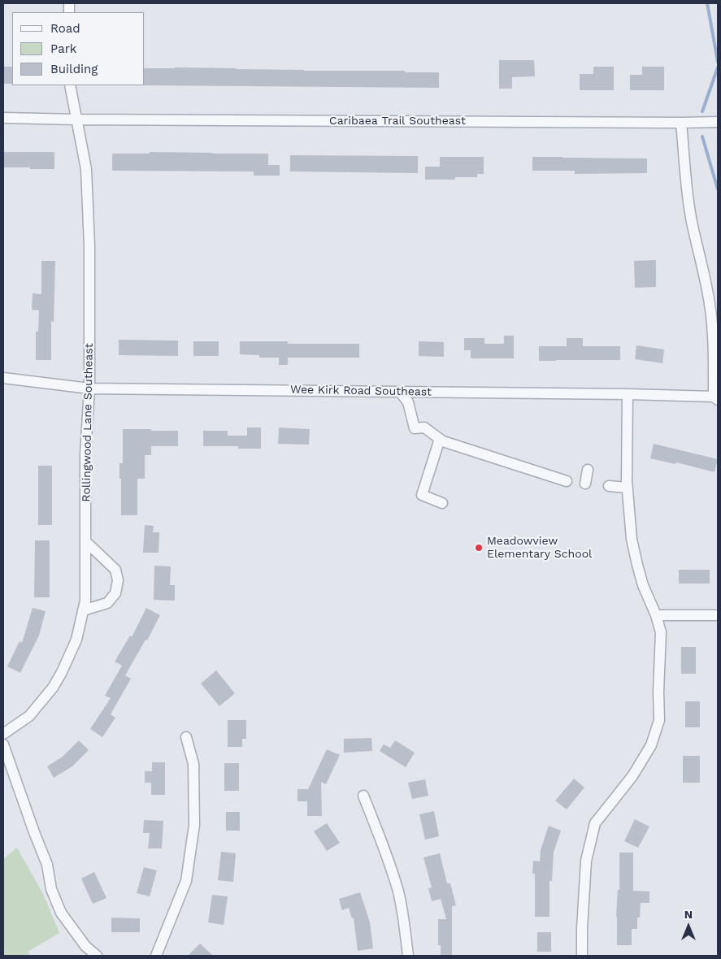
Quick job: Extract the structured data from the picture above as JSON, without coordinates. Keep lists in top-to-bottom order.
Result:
{
  "streets": {
    "street": ["Caribaea Trail Southeast", "Wee Kirk Road Southeast", "Rollingwood Lane Southeast"]
  },
  "crossings": [
    ["Caribaea Trail Southeast", "Rollingwood Lane Southeast"],
    ["Wee Kirk Road Southeast", "Rollingwood Lane Southeast"]
  ],
  "places": ["Meadowview Elementary School"],
  "legend": ["Road", "Park", "Building"],
  "north": "top"
}
